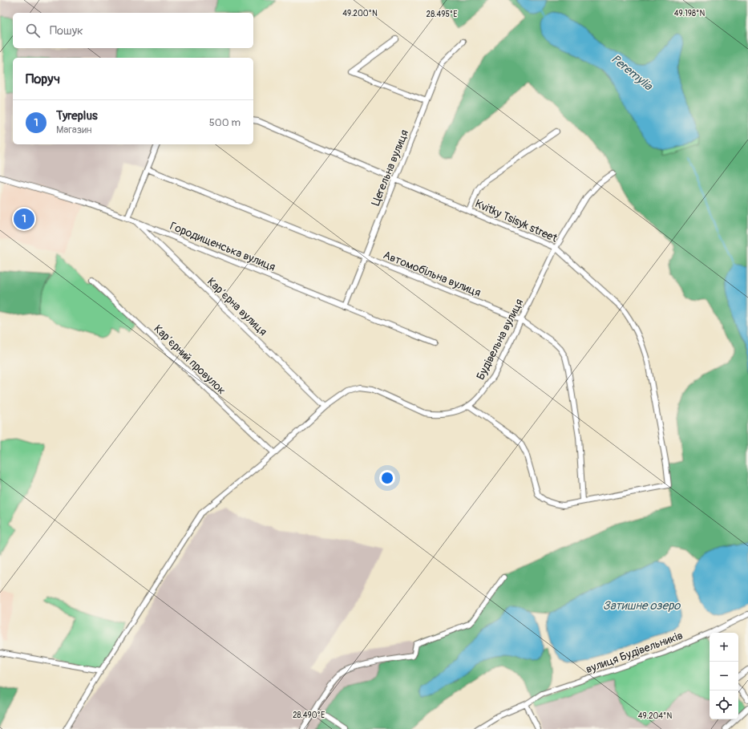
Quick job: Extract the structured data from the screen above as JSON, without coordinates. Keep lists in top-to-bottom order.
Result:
{
  "streets": {
    "street": [
      "Цегельна вулиця",
      "Kvitky Tsisyk street",
      "Городищенська вулиця",
      "Автомобільна вулиця",
      "Карʼєрна вулиця",
      "Будівельна вулиця",
      "Карʼєрний провулок",
      "вулиця Будівельників"
    ]
  },
  "crossings": [
    ["Цегельна вулиця", "Kvitky Tsisyk street"],
    ["Цегельна вулиця", "Городищенська вулиця"],
    ["Цегельна вулиця", "Автомобільна вулиця"],
    ["Kvitky Tsisyk street", "Автомобільна вулиця"],
    ["Kvitky Tsisyk street", "Будівельна вулиця"],
    ["Городищенська вулиця", "Карʼєрна вулиця"],
    ["Автомобільна вулиця", "Будівельна вулиця"],
    ["Карʼєрна вулиця", "Будівельна вулиця"],
    ["Будівельна вулиця", "Карʼєрний провулок"]
  ],
  "water": ["Peremylia", "Затишне озеро"],
  "page": {
    "search": "Пошук",
    "heading": "Поруч",
    "list": [
      {
        "mark": "1",
        "name": "Tyreplus",
        "note": "Магазин",
        "value": "500 m"
      }
    ],
    "pins": "1",
    "map_buttons": ["+", "−"]
  },
  "coordinates": [
    "49.200°N",
    "49.198°N",
    "28.495°E",
    "28.490°E",
    "49.204°N"
  ]
}
